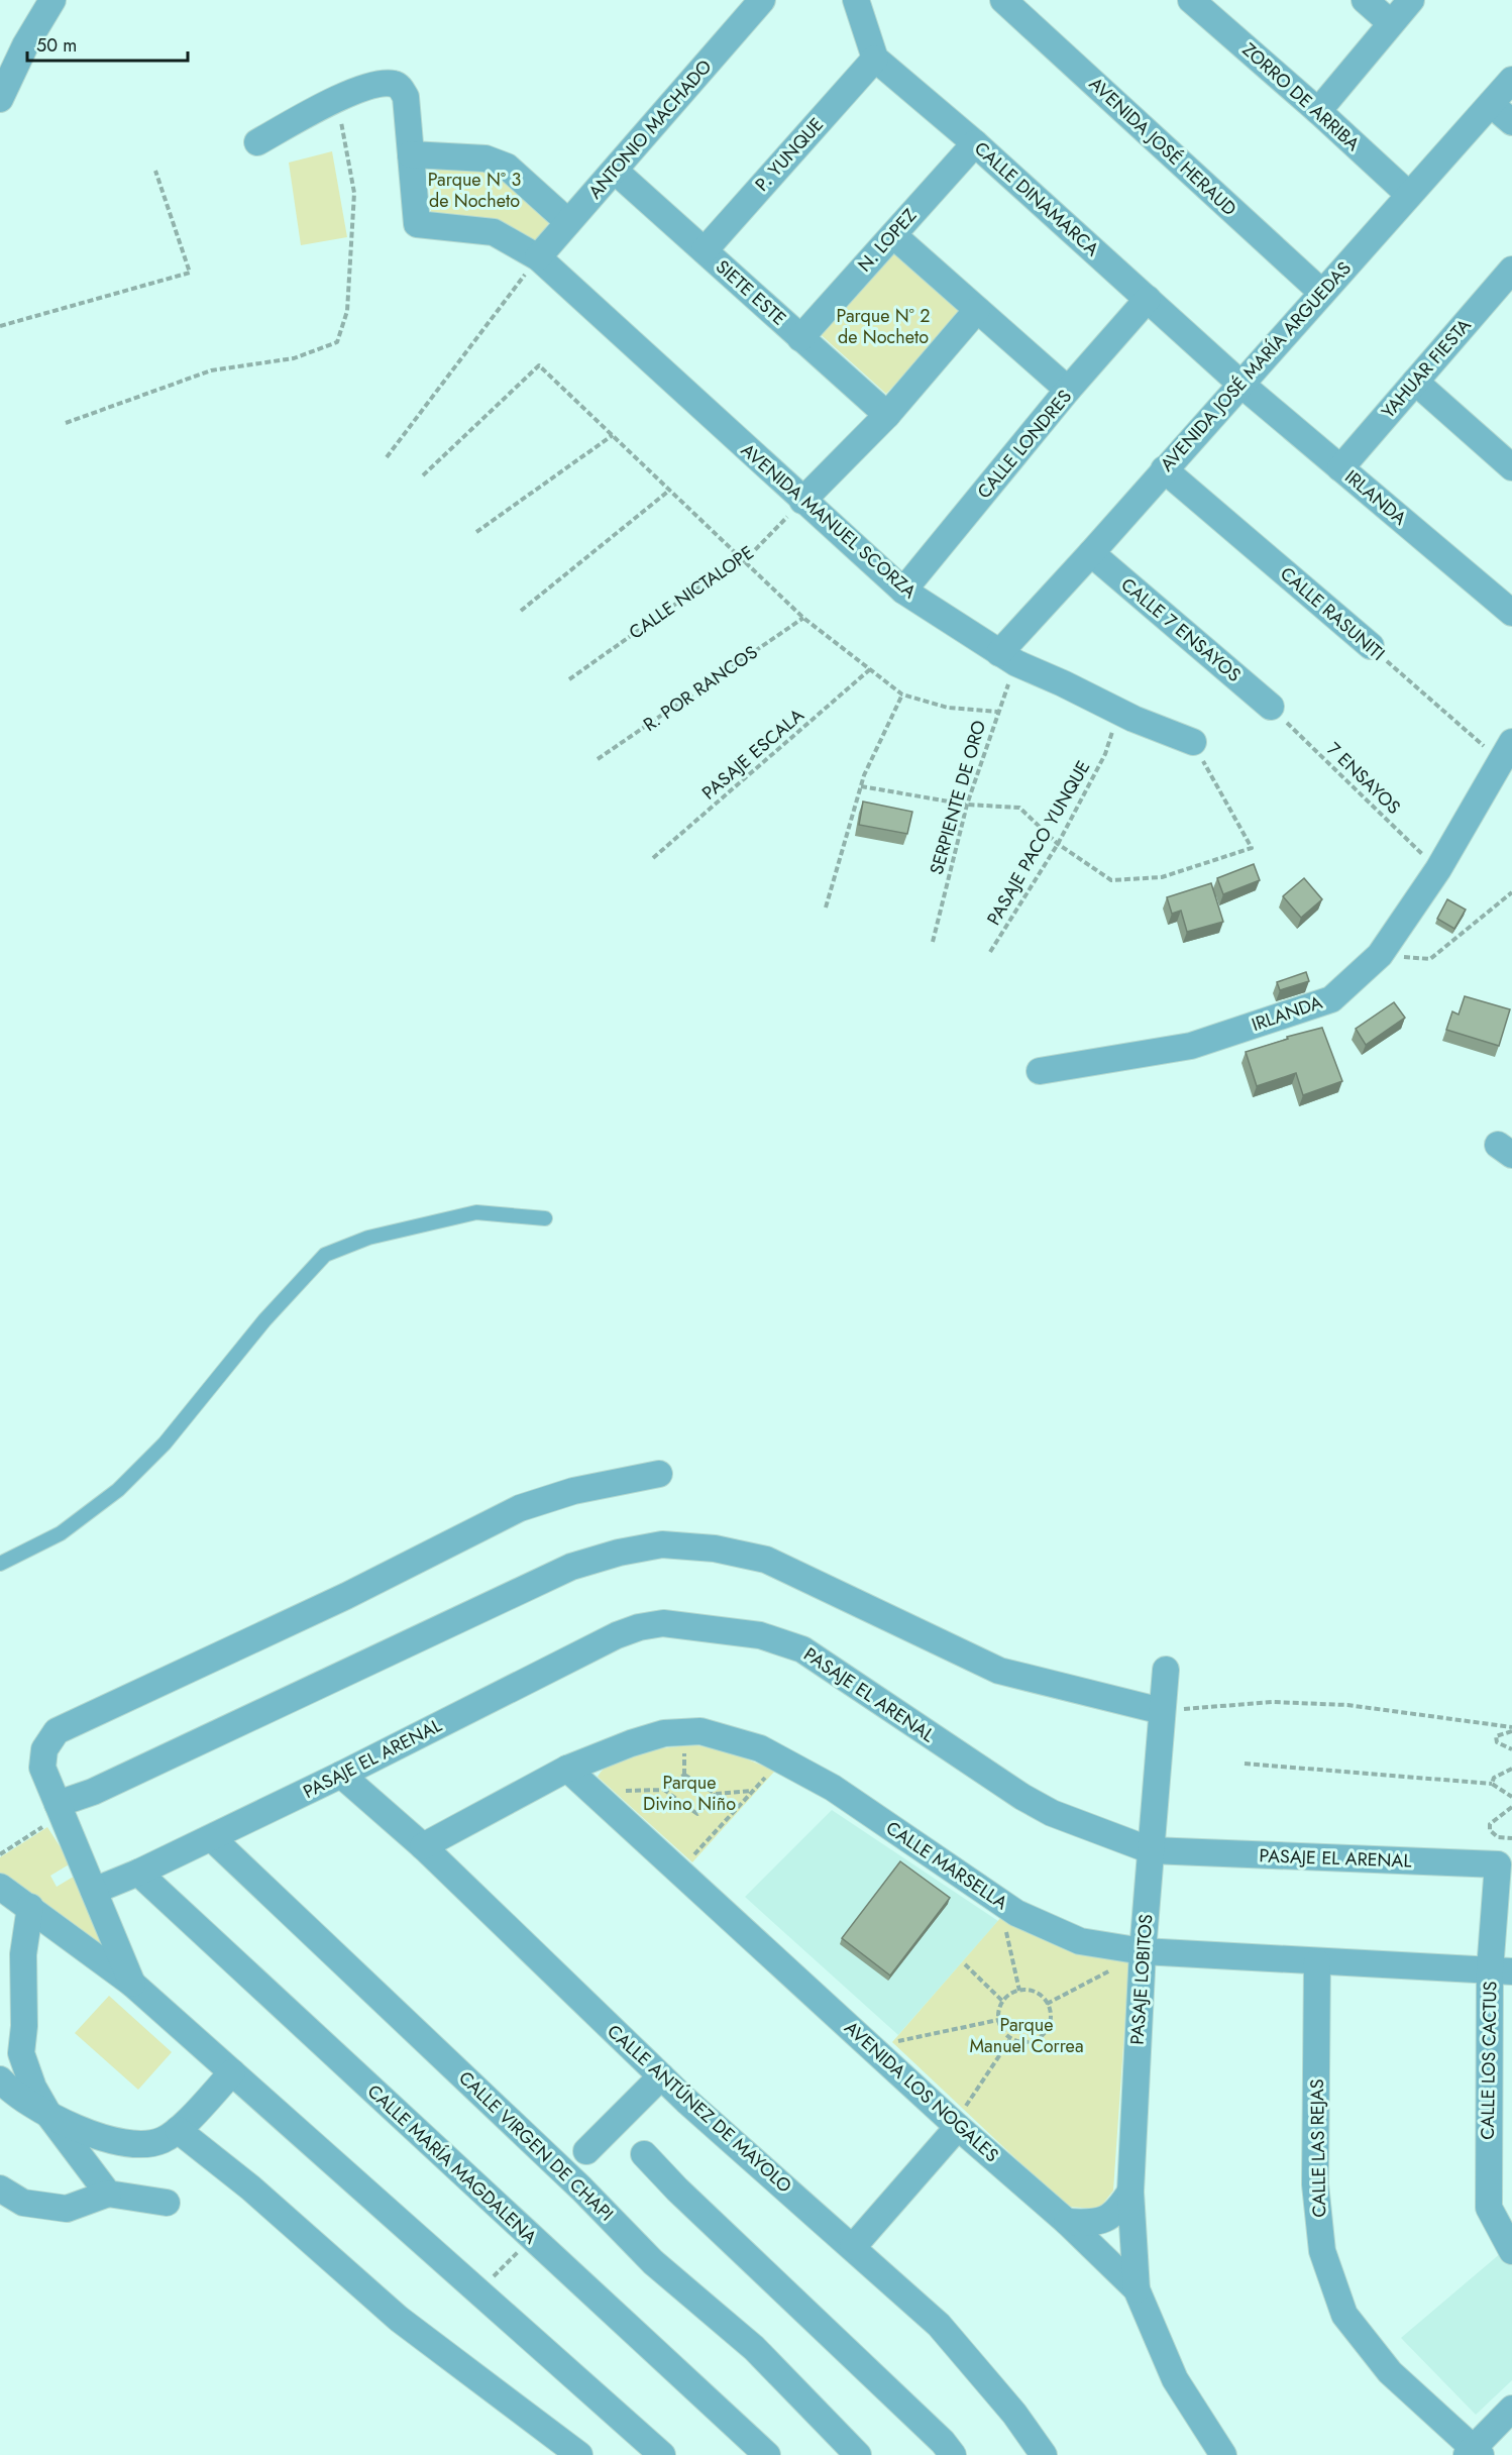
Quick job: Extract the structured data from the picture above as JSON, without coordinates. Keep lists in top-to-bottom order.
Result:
{
  "streets": {
    "street": [
      "ZORRO DE ARRIBA",
      "ANTONIO MACHADO",
      "AVENIDA JOSÉ HERAUD",
      "P. YUNQUE",
      "CALLE DINAMARCA",
      "N. LOPEZ",
      "SIETE ESTE",
      "AVENIDA JOSÉ MARÍA ARGUEDAS",
      "YAHUAR FIESTA",
      "CALLE LONDRES",
      "IRLANDA",
      "AVENIDA MANUEL SCORZA",
      "CALLE RASUNITI",
      "CALLE 7 ENSAYOS",
      "PASAJE EL ARENAL",
      "CALLE MARSELLA",
      "PASAJE LOBITOS",
      "CALLE LOS CACTUS",
      "AVENIDA LOS NOGALES",
      "CALLE ANTÚNEZ DE MAYOLO",
      "CALLE VIRGEN DE CHAPI",
      "CALLE LAS REJAS",
      "CALLE MARÍA MAGDALENA"
    ],
    "path": [
      "CALLE NICTALOPE",
      "R. POR RANCOS",
      "PASAJE ESCALA",
      "7 ENSAYOS",
      "SERPIENTE DE ORO",
      "PASAJE PACO YUNQUE"
    ]
  },
  "crossings": [
    ["ZORRO DE ARRIBA", "AVENIDA JOSÉ MARÍA ARGUEDAS"],
    ["ANTONIO MACHADO", "SIETE ESTE"],
    ["ANTONIO MACHADO", "AVENIDA MANUEL SCORZA"],
    ["AVENIDA JOSÉ HERAUD", "AVENIDA JOSÉ MARÍA ARGUEDAS"],
    ["P. YUNQUE", "CALLE DINAMARCA"],
    ["P. YUNQUE", "SIETE ESTE"],
    ["CALLE DINAMARCA", "N. LOPEZ"],
    ["CALLE DINAMARCA", "AVENIDA JOSÉ MARÍA ARGUEDAS"],
    ["CALLE DINAMARCA", "CALLE LONDRES"],
    ["CALLE DINAMARCA", "IRLANDA"],
    ["N. LOPEZ", "SIETE ESTE"],
    ["AVENIDA JOSÉ MARÍA ARGUEDAS", "IRLANDA"],
    ["AVENIDA JOSÉ MARÍA ARGUEDAS", "AVENIDA MANUEL SCORZA"],
    ["AVENIDA JOSÉ MARÍA ARGUEDAS", "CALLE RASUNITI"],
    ["AVENIDA JOSÉ MARÍA ARGUEDAS", "CALLE 7 ENSAYOS"],
    ["AVENIDA JOSÉ MARÍA ARGUEDAS", "SERPIENTE DE ORO"],
    ["YAHUAR FIESTA", "IRLANDA"],
    ["CALLE LONDRES", "AVENIDA MANUEL SCORZA"],
    ["IRLANDA", "CALLE RASUNITI"],
    ["IRLANDA", "7 ENSAYOS"],
    ["AVENIDA MANUEL SCORZA", "CALLE NICTALOPE"],
    ["AVENIDA MANUEL SCORZA", "SERPIENTE DE ORO"],
    ["AVENIDA MANUEL SCORZA", "PASAJE PACO YUNQUE"],
    ["CALLE 7 ENSAYOS", "7 ENSAYOS"],
    ["PASAJE EL ARENAL", "PASAJE LOBITOS"],
    ["PASAJE EL ARENAL", "CALLE LOS CACTUS"],
    ["PASAJE EL ARENAL", "CALLE ANTÚNEZ DE MAYOLO"],
    ["PASAJE EL ARENAL", "CALLE VIRGEN DE CHAPI"],
    ["PASAJE EL ARENAL", "CALLE MARÍA MAGDALENA"],
    ["CALLE MARSELLA", "PASAJE LOBITOS"],
    ["CALLE MARSELLA", "CALLE LOS CACTUS"],
    ["CALLE MARSELLA", "AVENIDA LOS NOGALES"],
    ["CALLE MARSELLA", "CALLE ANTÚNEZ DE MAYOLO"],
    ["CALLE MARSELLA", "CALLE LAS REJAS"],
    ["PASAJE LOBITOS", "AVENIDA LOS NOGALES"]
  ],
  "parks": [
    "Parque Nº 3 de Nocheto",
    "Parque Nº 2 de Nocheto",
    "Parque Divino Niño",
    "Parque Manuel Correa"
  ],
  "scale_bar": "50 m"
}
